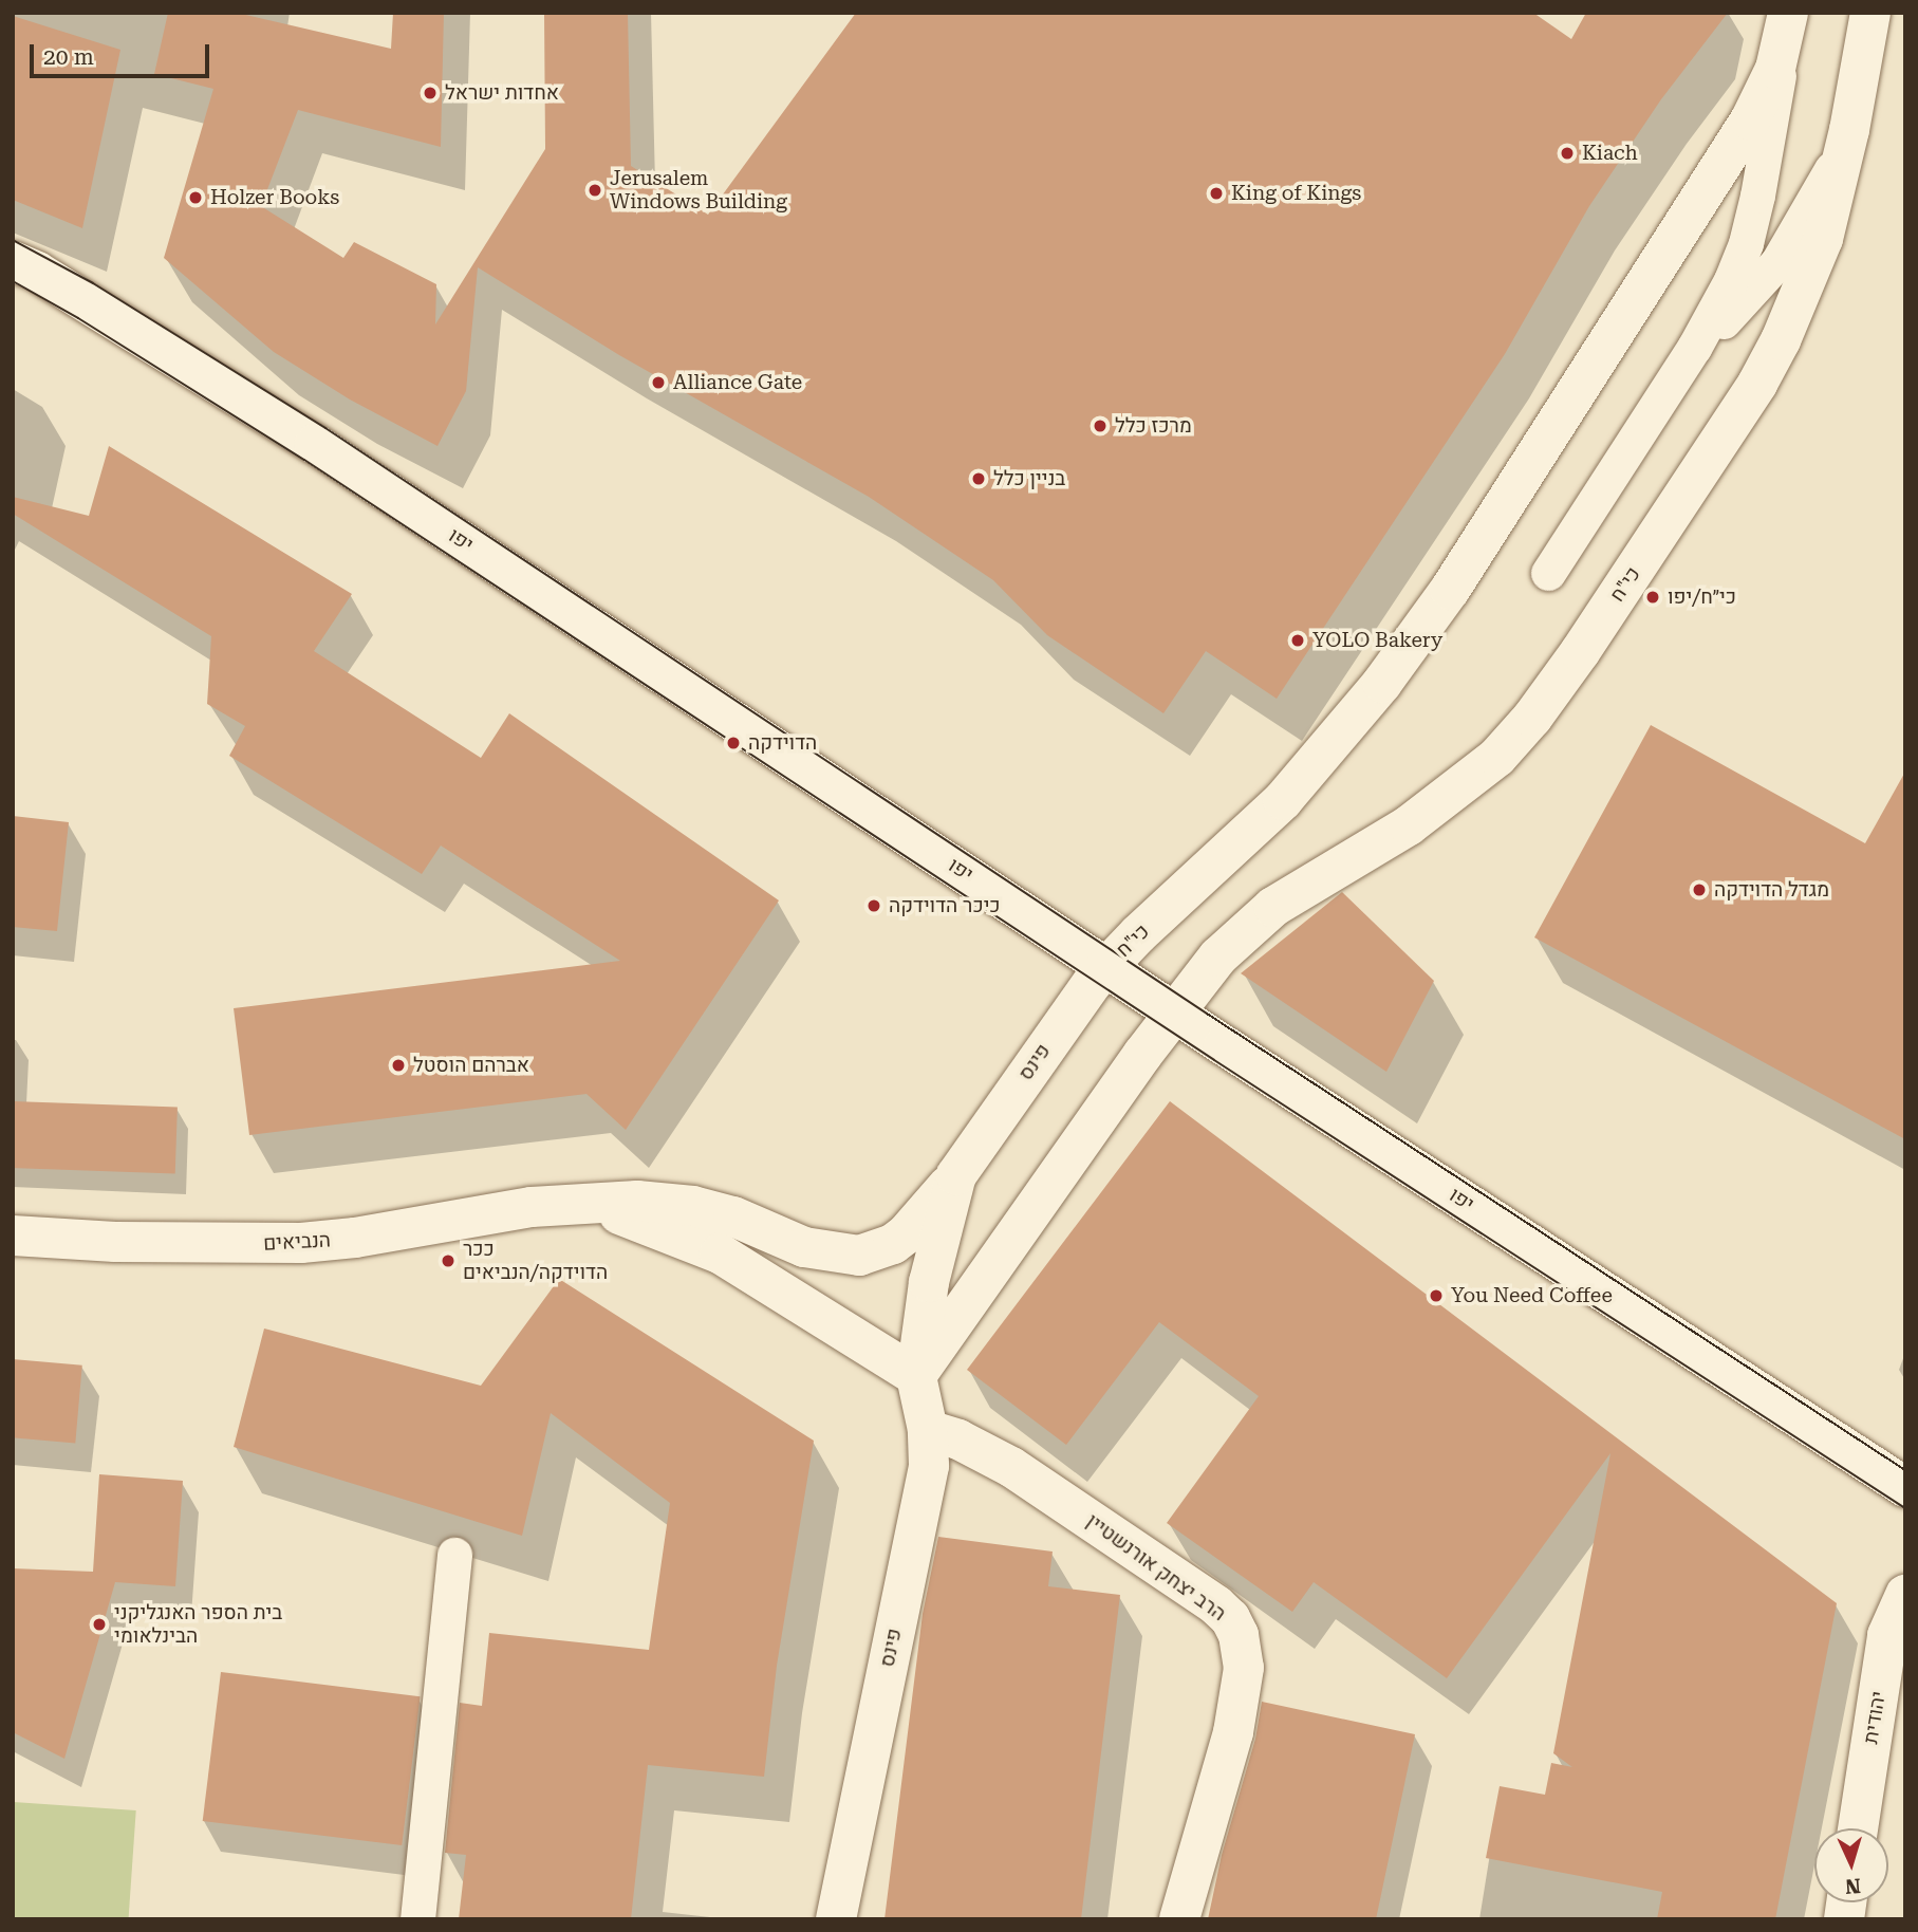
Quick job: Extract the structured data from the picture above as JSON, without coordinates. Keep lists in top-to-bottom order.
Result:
{
  "streets": {
    "street": [
      "יפו",
      "כי\"ח",
      "פינס",
      "הנביאים",
      "הרב יצחק אורנשטיין",
      "יהודית"
    ]
  },
  "crossings": [
    ["יפו", "כי\"ח"],
    ["יפו", "פינס"],
    ["כי\"ח", "פינס"],
    ["פינס", "הנביאים"],
    ["פינס", "הרב יצחק אורנשטיין"]
  ],
  "places": [
    "אחדות ישראל",
    "Kiach",
    "Jerusalem Windows Building",
    "King of Kings",
    "Holzer Books",
    "Alliance Gate",
    "מרכז כלל",
    "בניין כלל",
    "כי״ח/יפו",
    "YOLO Bakery",
    "הדוידקה",
    "מגדל הדוידקה",
    "כיכר הדוידקה",
    "אברהם הוסטל",
    "ככר הדוידקה/הנביאים",
    "You Need Coffee",
    "בית הספר האנגליקני הבינלאומי"
  ],
  "scale_bar": "20 m",
  "north": "bottom"
}
